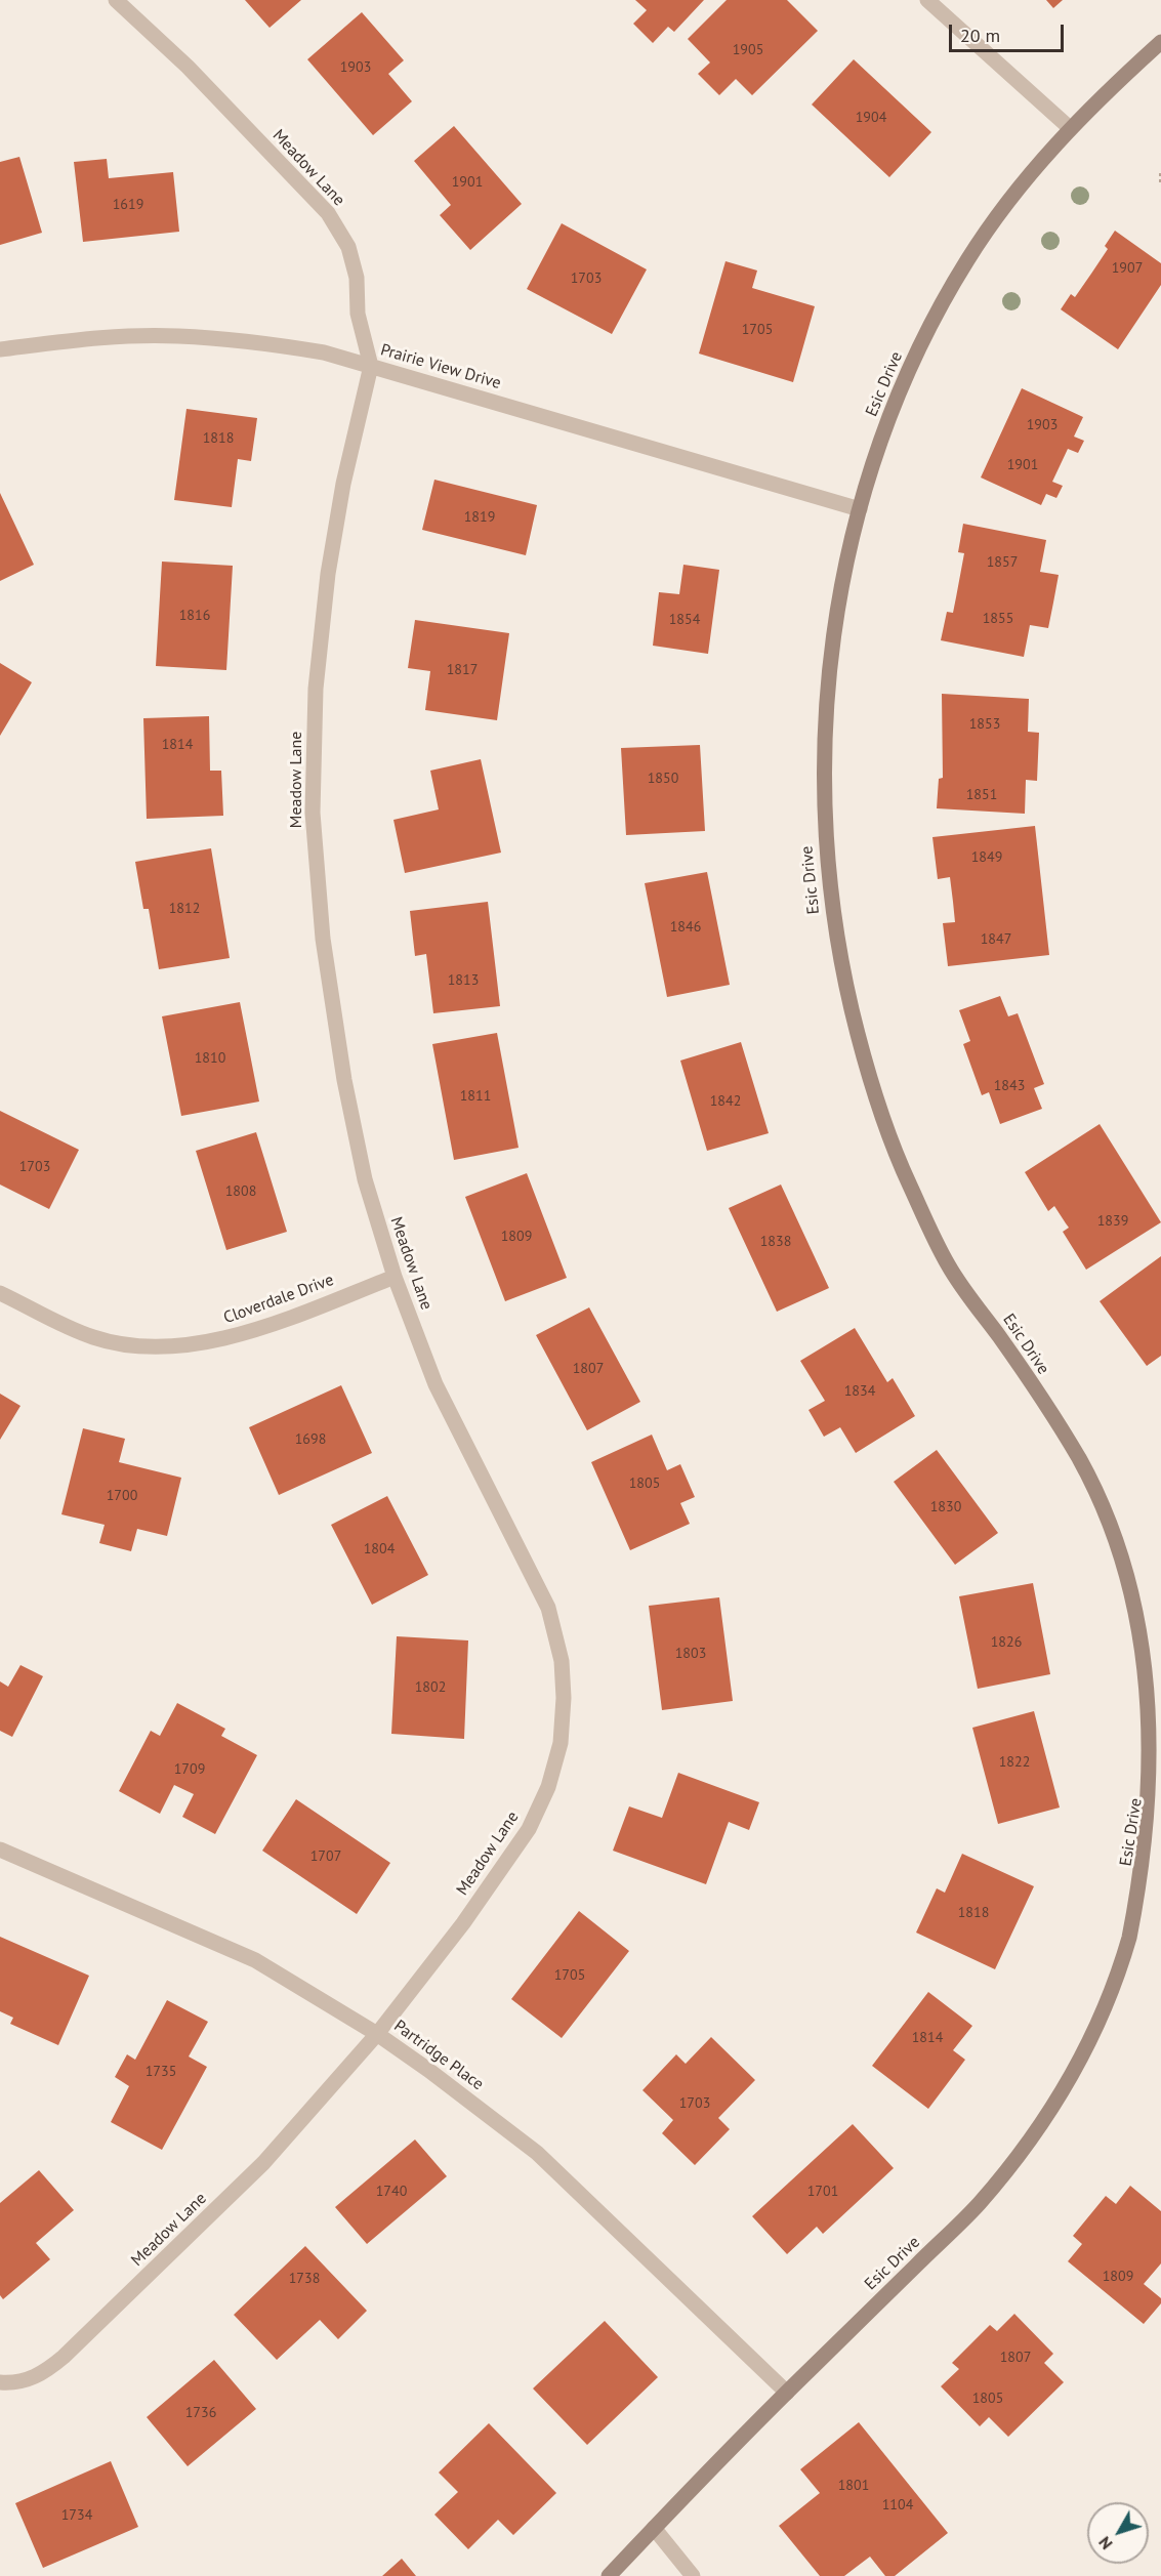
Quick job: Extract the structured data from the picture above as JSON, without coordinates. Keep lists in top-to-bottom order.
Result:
{
  "streets": {
    "street": [
      "Meadow Lane",
      "Prairie View Drive",
      "Esic Drive",
      "Cloverdale Drive",
      "Partridge Place"
    ]
  },
  "crossings": [
    ["Meadow Lane", "Prairie View Drive"],
    ["Meadow Lane", "Cloverdale Drive"],
    ["Meadow Lane", "Partridge Place"],
    ["Prairie View Drive", "Esic Drive"],
    ["Esic Drive", "Partridge Place"]
  ],
  "house_numbers": [
    "1905",
    "1903",
    "1904",
    "1901",
    "1619",
    "1907",
    "1703",
    "1705",
    "1903",
    "1818",
    "1901",
    "1819",
    "1857",
    "1816",
    "1855",
    "1854",
    "1817",
    "1853",
    "1814",
    "1850",
    "1851",
    "1849",
    "1812",
    "1846",
    "1847",
    "1813",
    "1810",
    "1843",
    "1811",
    "1842",
    "1703",
    "1808",
    "1839",
    "1809",
    "1838",
    "1807",
    "1834",
    "1698",
    "1805",
    "1700",
    "1830",
    "1804",
    "1826",
    "1803",
    "1802",
    "1822",
    "1709",
    "1707",
    "1818",
    "1705",
    "1814",
    "1735",
    "1703",
    "1740",
    "1701",
    "1809",
    "1738",
    "1807",
    "1805",
    "1736",
    "1801",
    "1104",
    "1734"
  ],
  "scale_bar": "20 m",
  "north": "bottom left"
}
